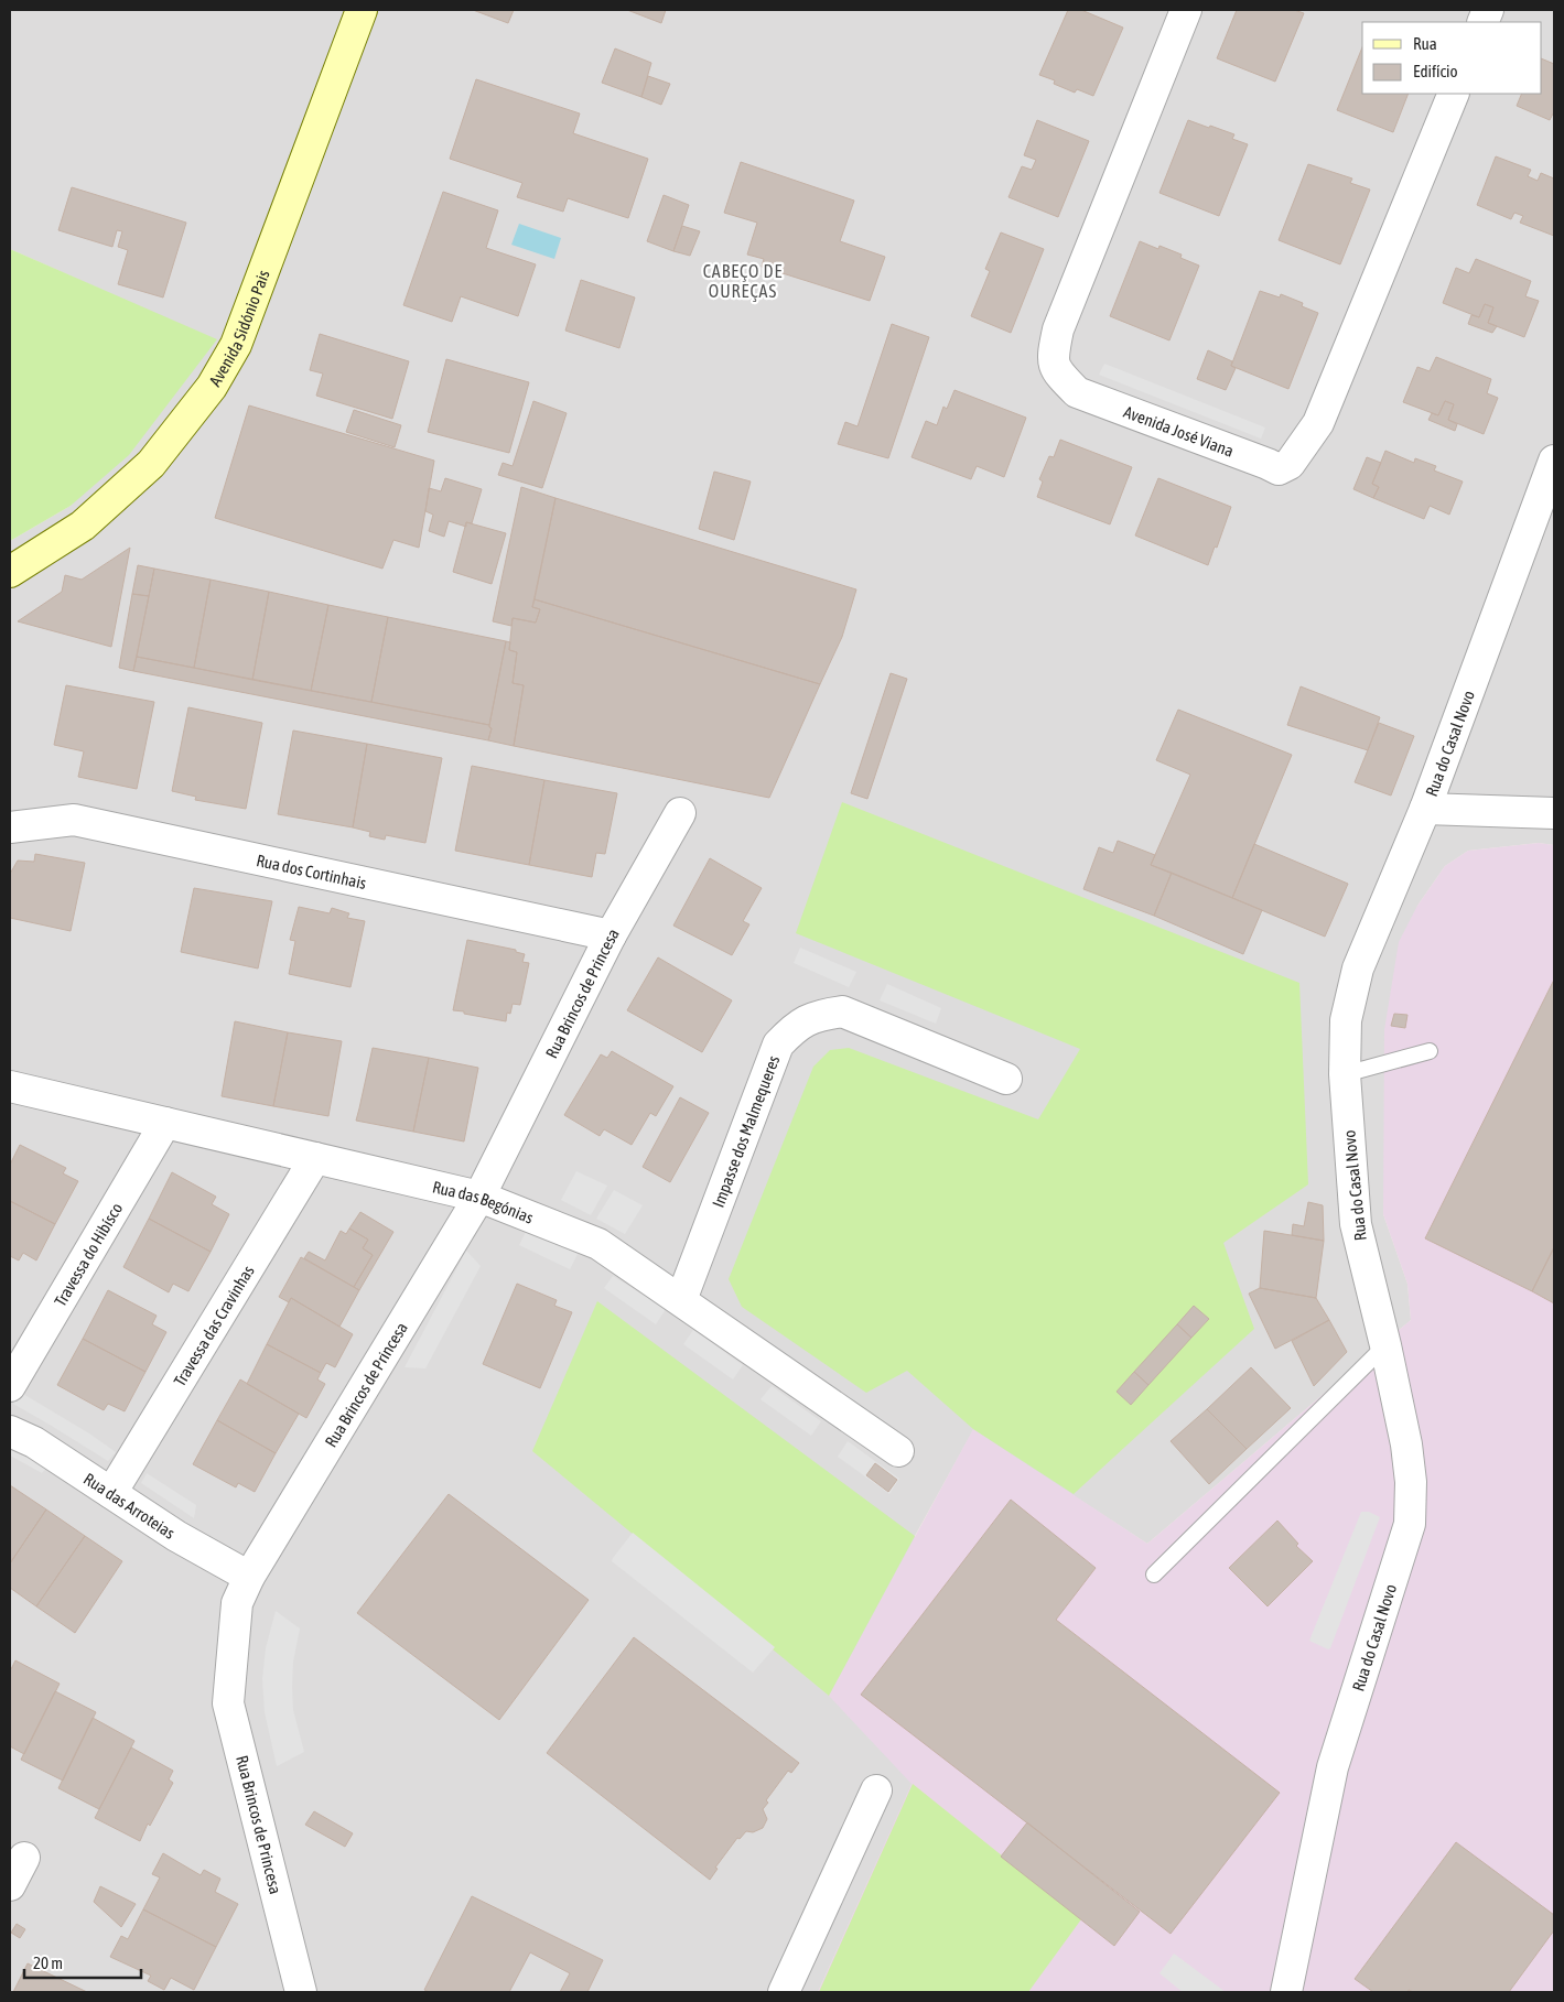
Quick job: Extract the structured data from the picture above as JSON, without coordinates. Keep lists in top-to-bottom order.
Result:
{
  "streets": {
    "main road": ["Avenida Sidónio Pais"],
    "street": [
      "Avenida José Viana",
      "Rua do Casal Novo",
      "Rua dos Cortinhais",
      "Rua Brincos de Princesa",
      "Impasse dos Malmequeres",
      "Rua das Begónias",
      "Travessa do Hibísco",
      "Travessa das Cravinhas",
      "Rua das Arroteias"
    ]
  },
  "crossings": [
    ["Rua dos Cortinhais", "Rua Brincos de Princesa"],
    ["Rua Brincos de Princesa", "Rua das Begónias"],
    ["Rua Brincos de Princesa", "Rua das Arroteias"],
    ["Impasse dos Malmequeres", "Rua das Begónias"],
    ["Rua das Begónias", "Travessa do Hibísco"],
    ["Rua das Begónias", "Travessa das Cravinhas"],
    ["Travessa das Cravinhas", "Rua das Arroteias"]
  ],
  "districts": ["CABEÇO DE OUREÇAS"],
  "legend": ["Rua", "Edifício"],
  "scale_bar": "20 m"
}
